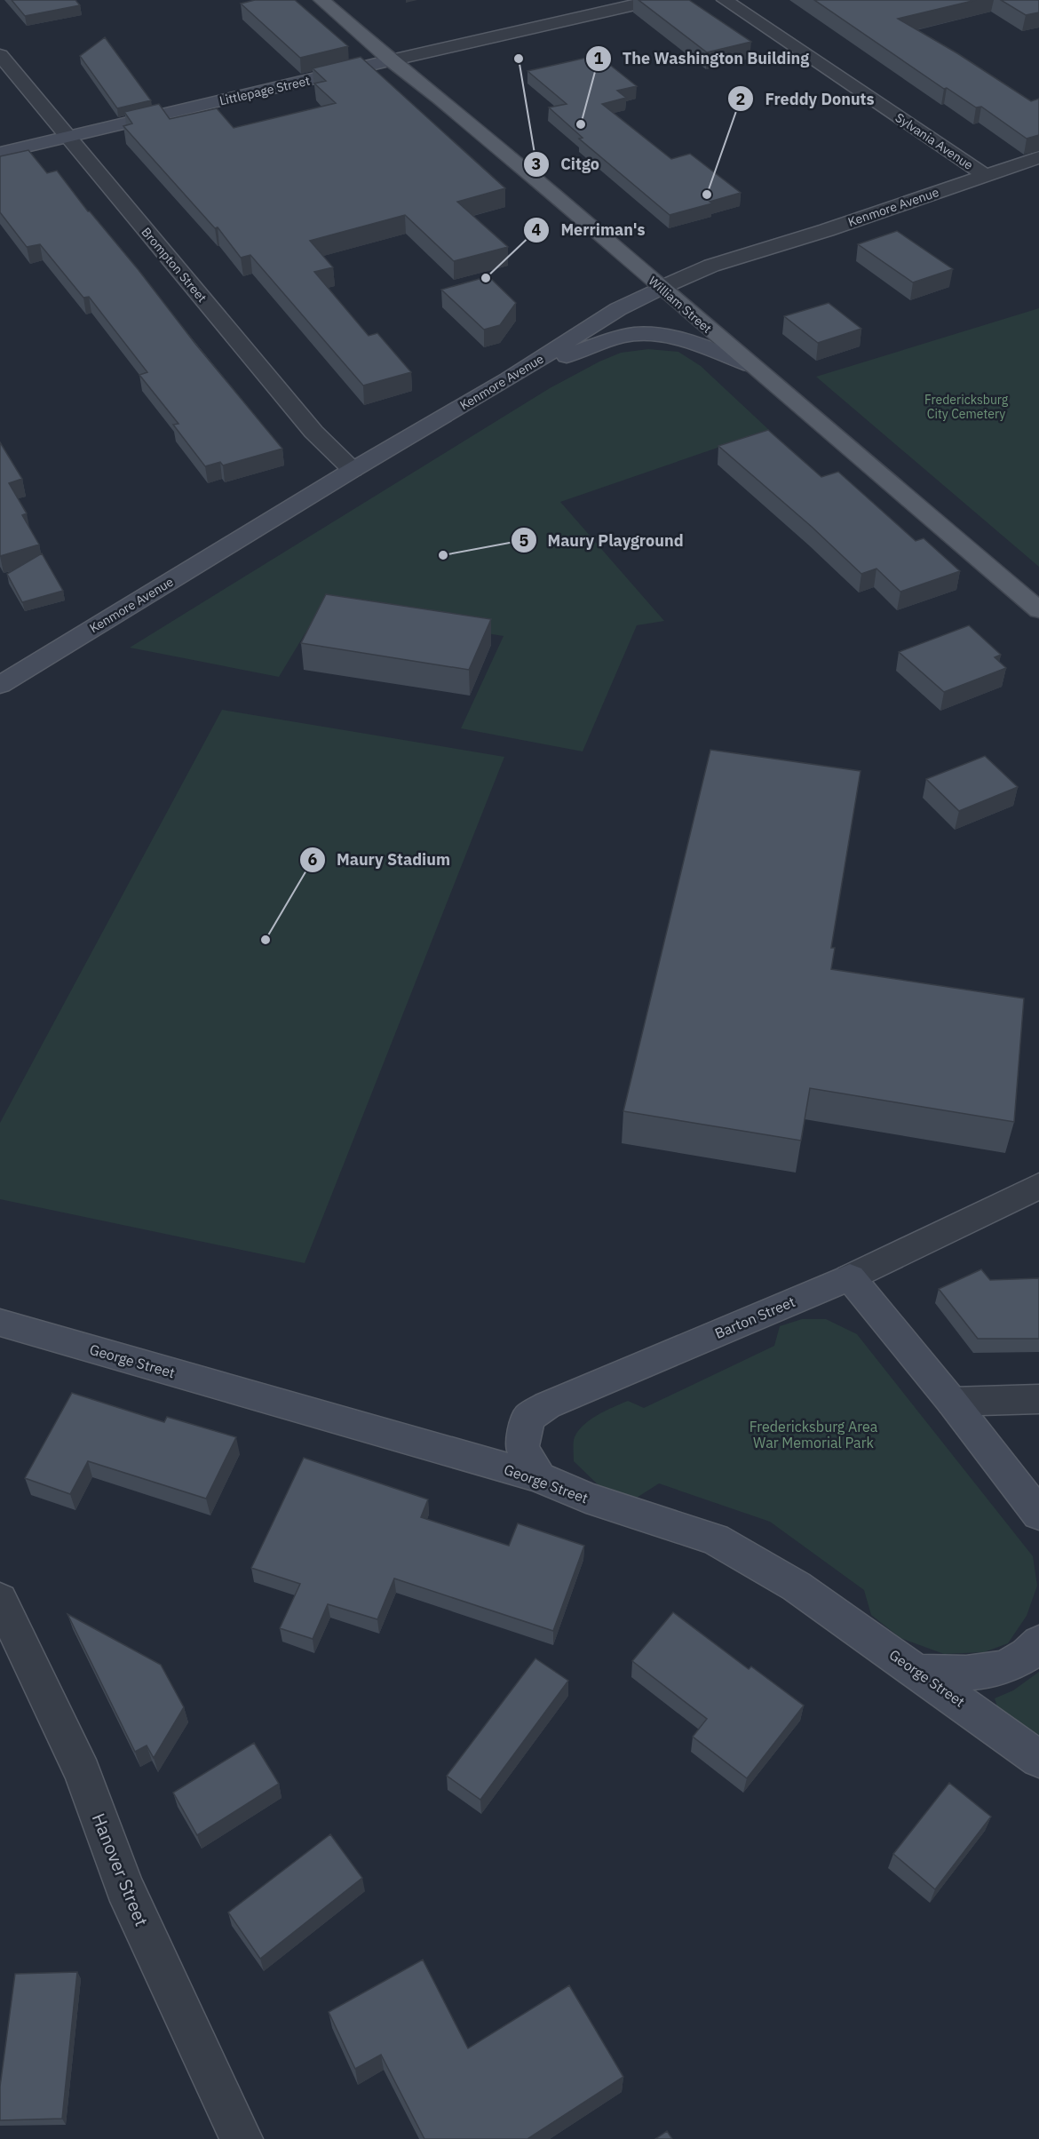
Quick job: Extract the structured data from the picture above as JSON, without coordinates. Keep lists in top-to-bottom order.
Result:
{
  "streets": {
    "main road": ["William Street"],
    "street": [
      "Littlepage Street",
      "Sylvania Avenue",
      "Kenmore Avenue",
      "Brompton Street",
      "Barton Street",
      "George Street",
      "Hanover Street"
    ]
  },
  "crossings": [
    ["Littlepage Street", "Brompton Street"],
    ["Littlepage Street", "William Street"],
    ["Sylvania Avenue", "Kenmore Avenue"],
    ["Kenmore Avenue", "Brompton Street"],
    ["Kenmore Avenue", "William Street"],
    ["Barton Street", "George Street"]
  ],
  "parks": ["Fredericksburg City Cemetery", "Fredericksburg Area War Memorial Park"],
  "places": [
    "Citgo",
    "The Washington Building",
    "Freddy Donuts",
    "Merriman's",
    "Maury Playground",
    "Maury Stadium"
  ]
}
